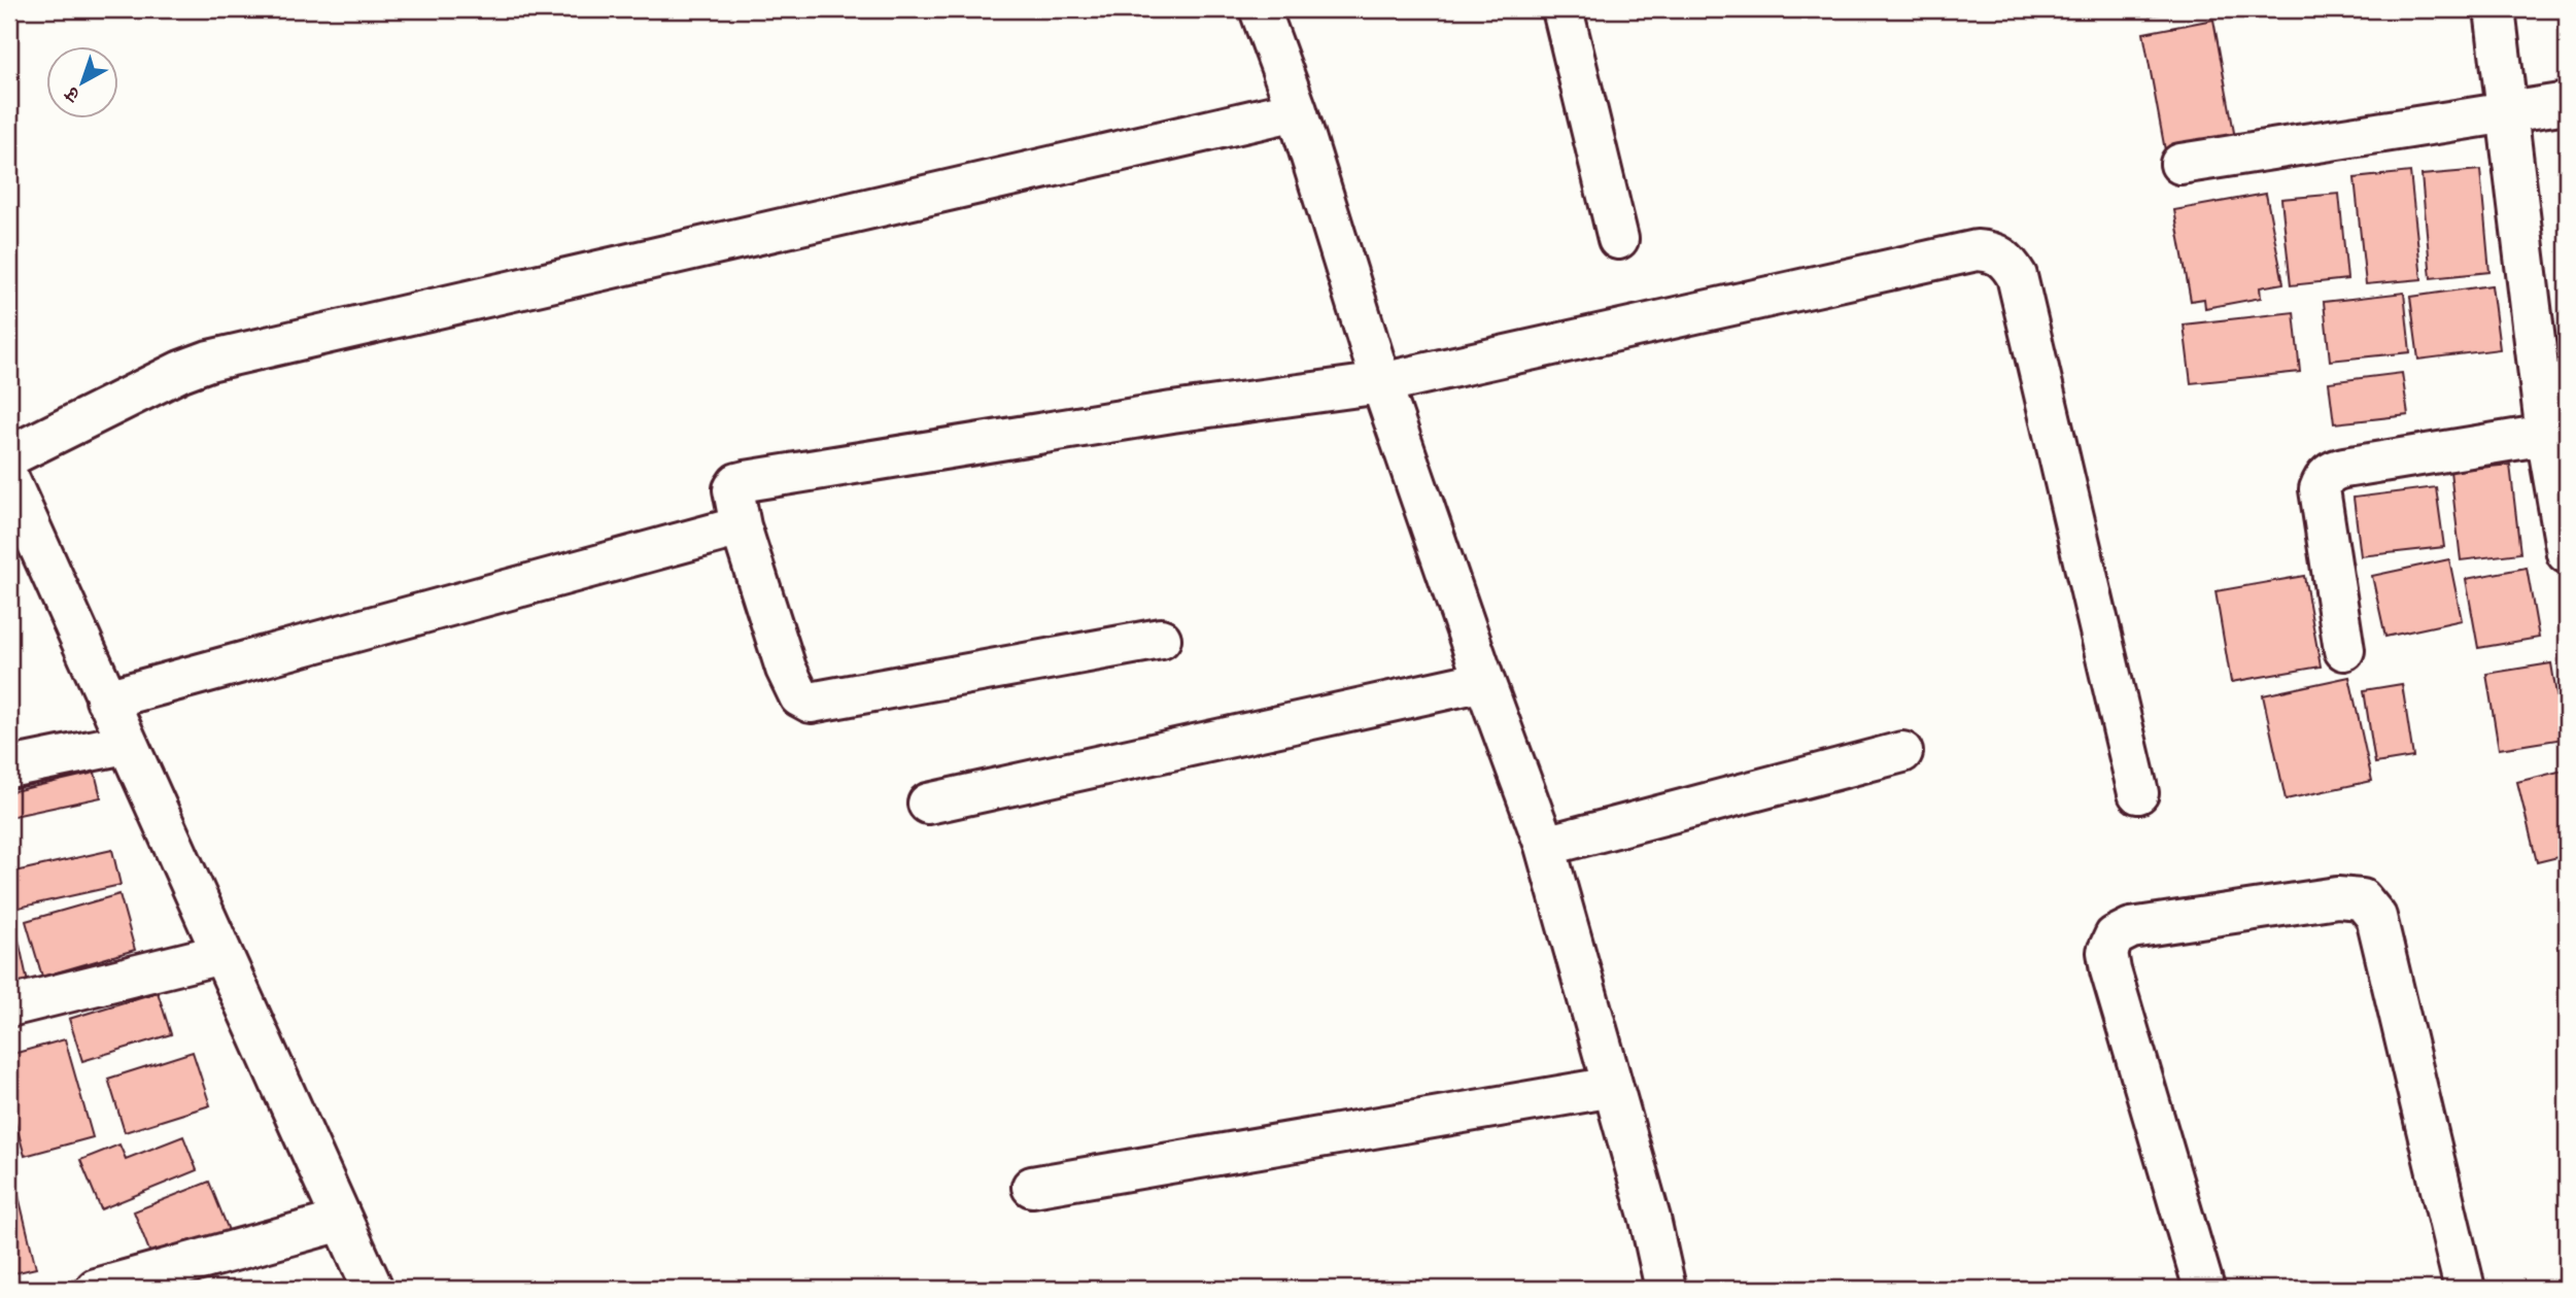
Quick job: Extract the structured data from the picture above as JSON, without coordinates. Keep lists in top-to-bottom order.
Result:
{
  "north": "bottom left"
}
